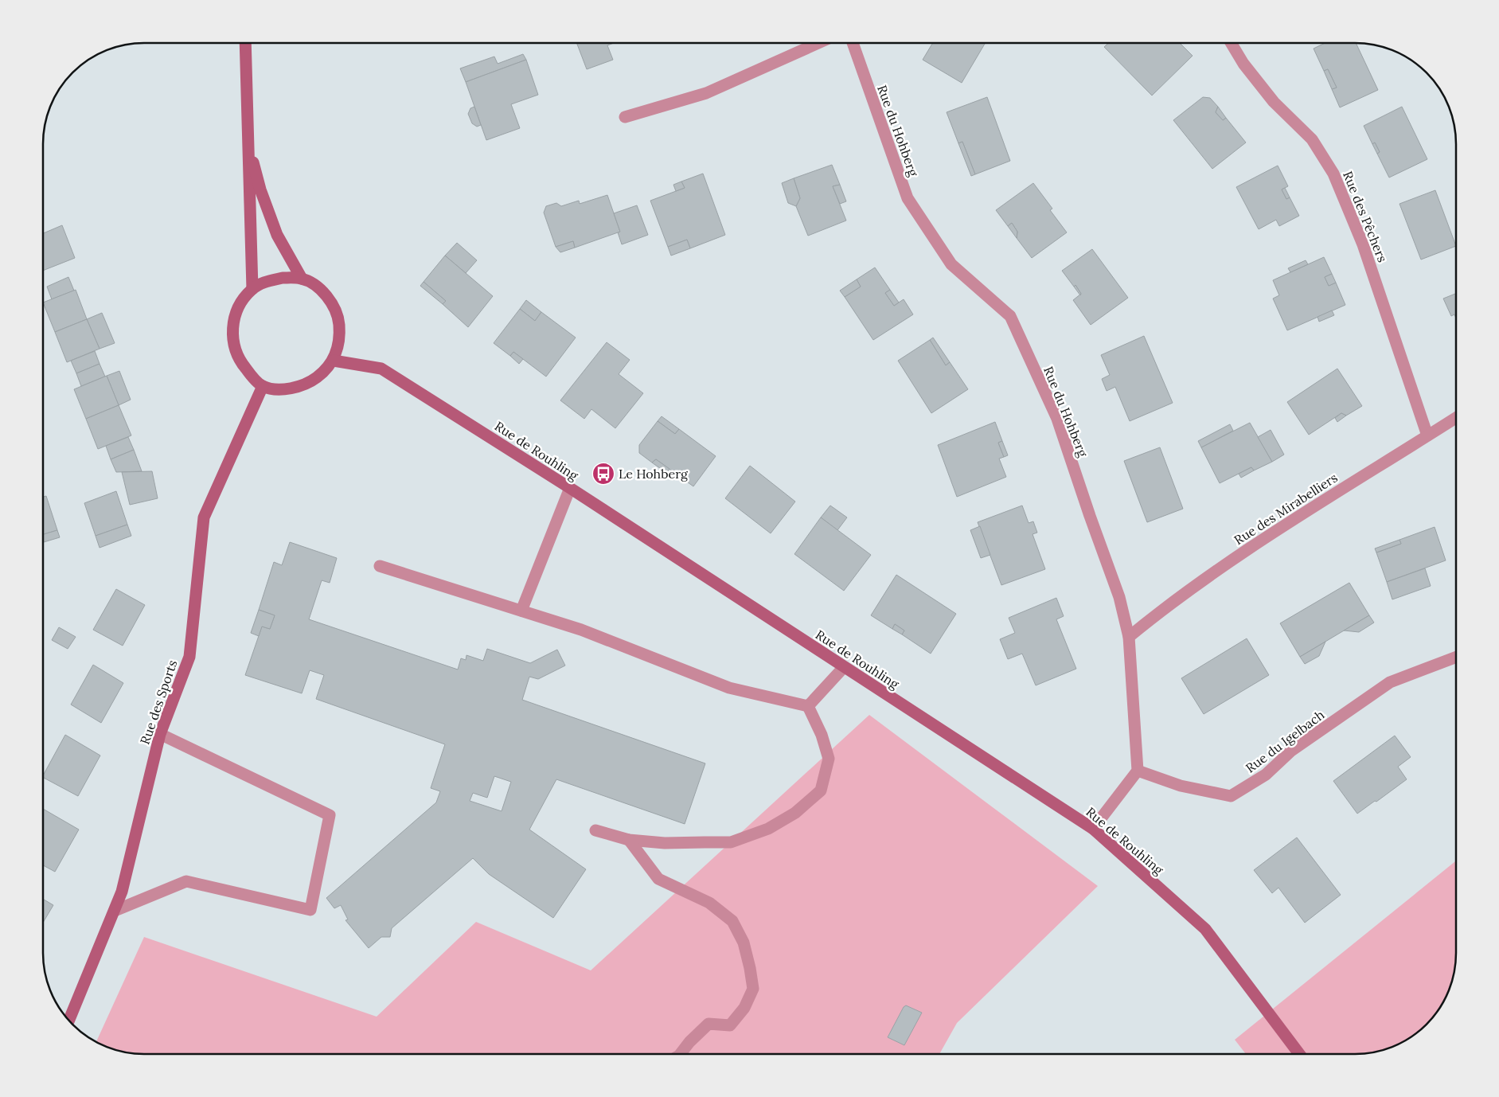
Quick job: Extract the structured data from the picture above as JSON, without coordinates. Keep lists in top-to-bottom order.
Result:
{
  "streets": {
    "street": [
      "Rue du Hohberg",
      "Rue des Pêchers",
      "Rue de Rouhling",
      "Rue des Mirabelliers",
      "Rue des Sports",
      "Rue du Igelbach"
    ]
  },
  "crossings": [
    ["Rue du Hohberg", "Rue des Mirabelliers"],
    ["Rue du Hohberg", "Rue du Igelbach"],
    ["Rue des Pêchers", "Rue des Mirabelliers"],
    ["Rue de Rouhling", "Rue des Sports"]
  ],
  "places": {
    "bus stop": ["Le Hohberg"]
  }
}
